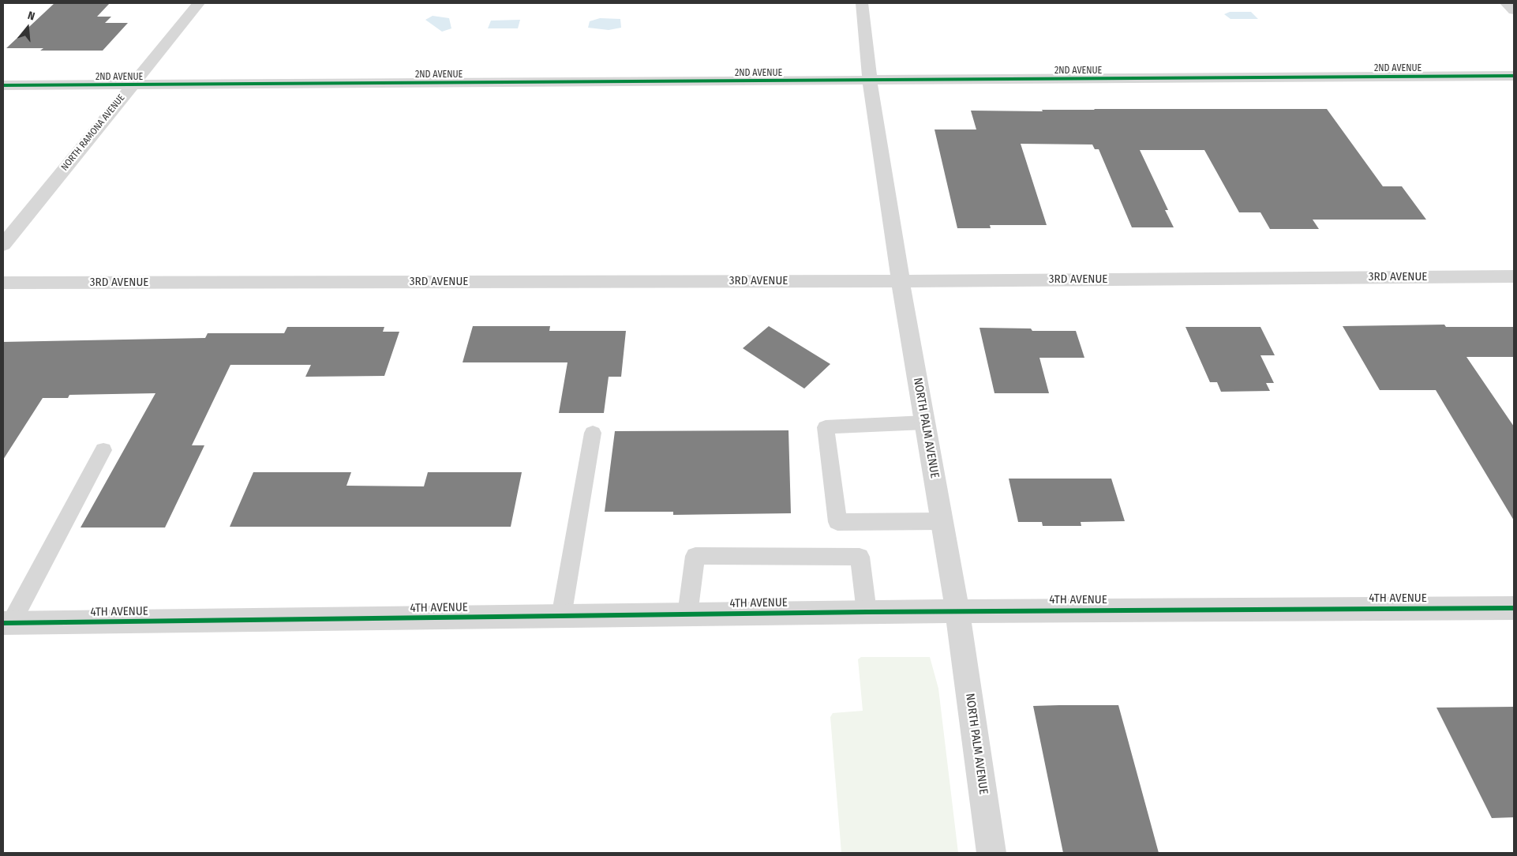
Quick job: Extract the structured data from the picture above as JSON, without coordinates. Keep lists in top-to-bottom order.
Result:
{
  "streets": {
    "street": [
      "2ND AVENUE",
      "NORTH RAMONA AVENUE",
      "3RD AVENUE",
      "NORTH PALM AVENUE",
      "4TH AVENUE"
    ]
  },
  "crossings": [
    ["2ND AVENUE", "NORTH RAMONA AVENUE"],
    ["2ND AVENUE", "NORTH PALM AVENUE"],
    ["3RD AVENUE", "NORTH PALM AVENUE"],
    ["NORTH PALM AVENUE", "4TH AVENUE"]
  ],
  "north": "top"
}
